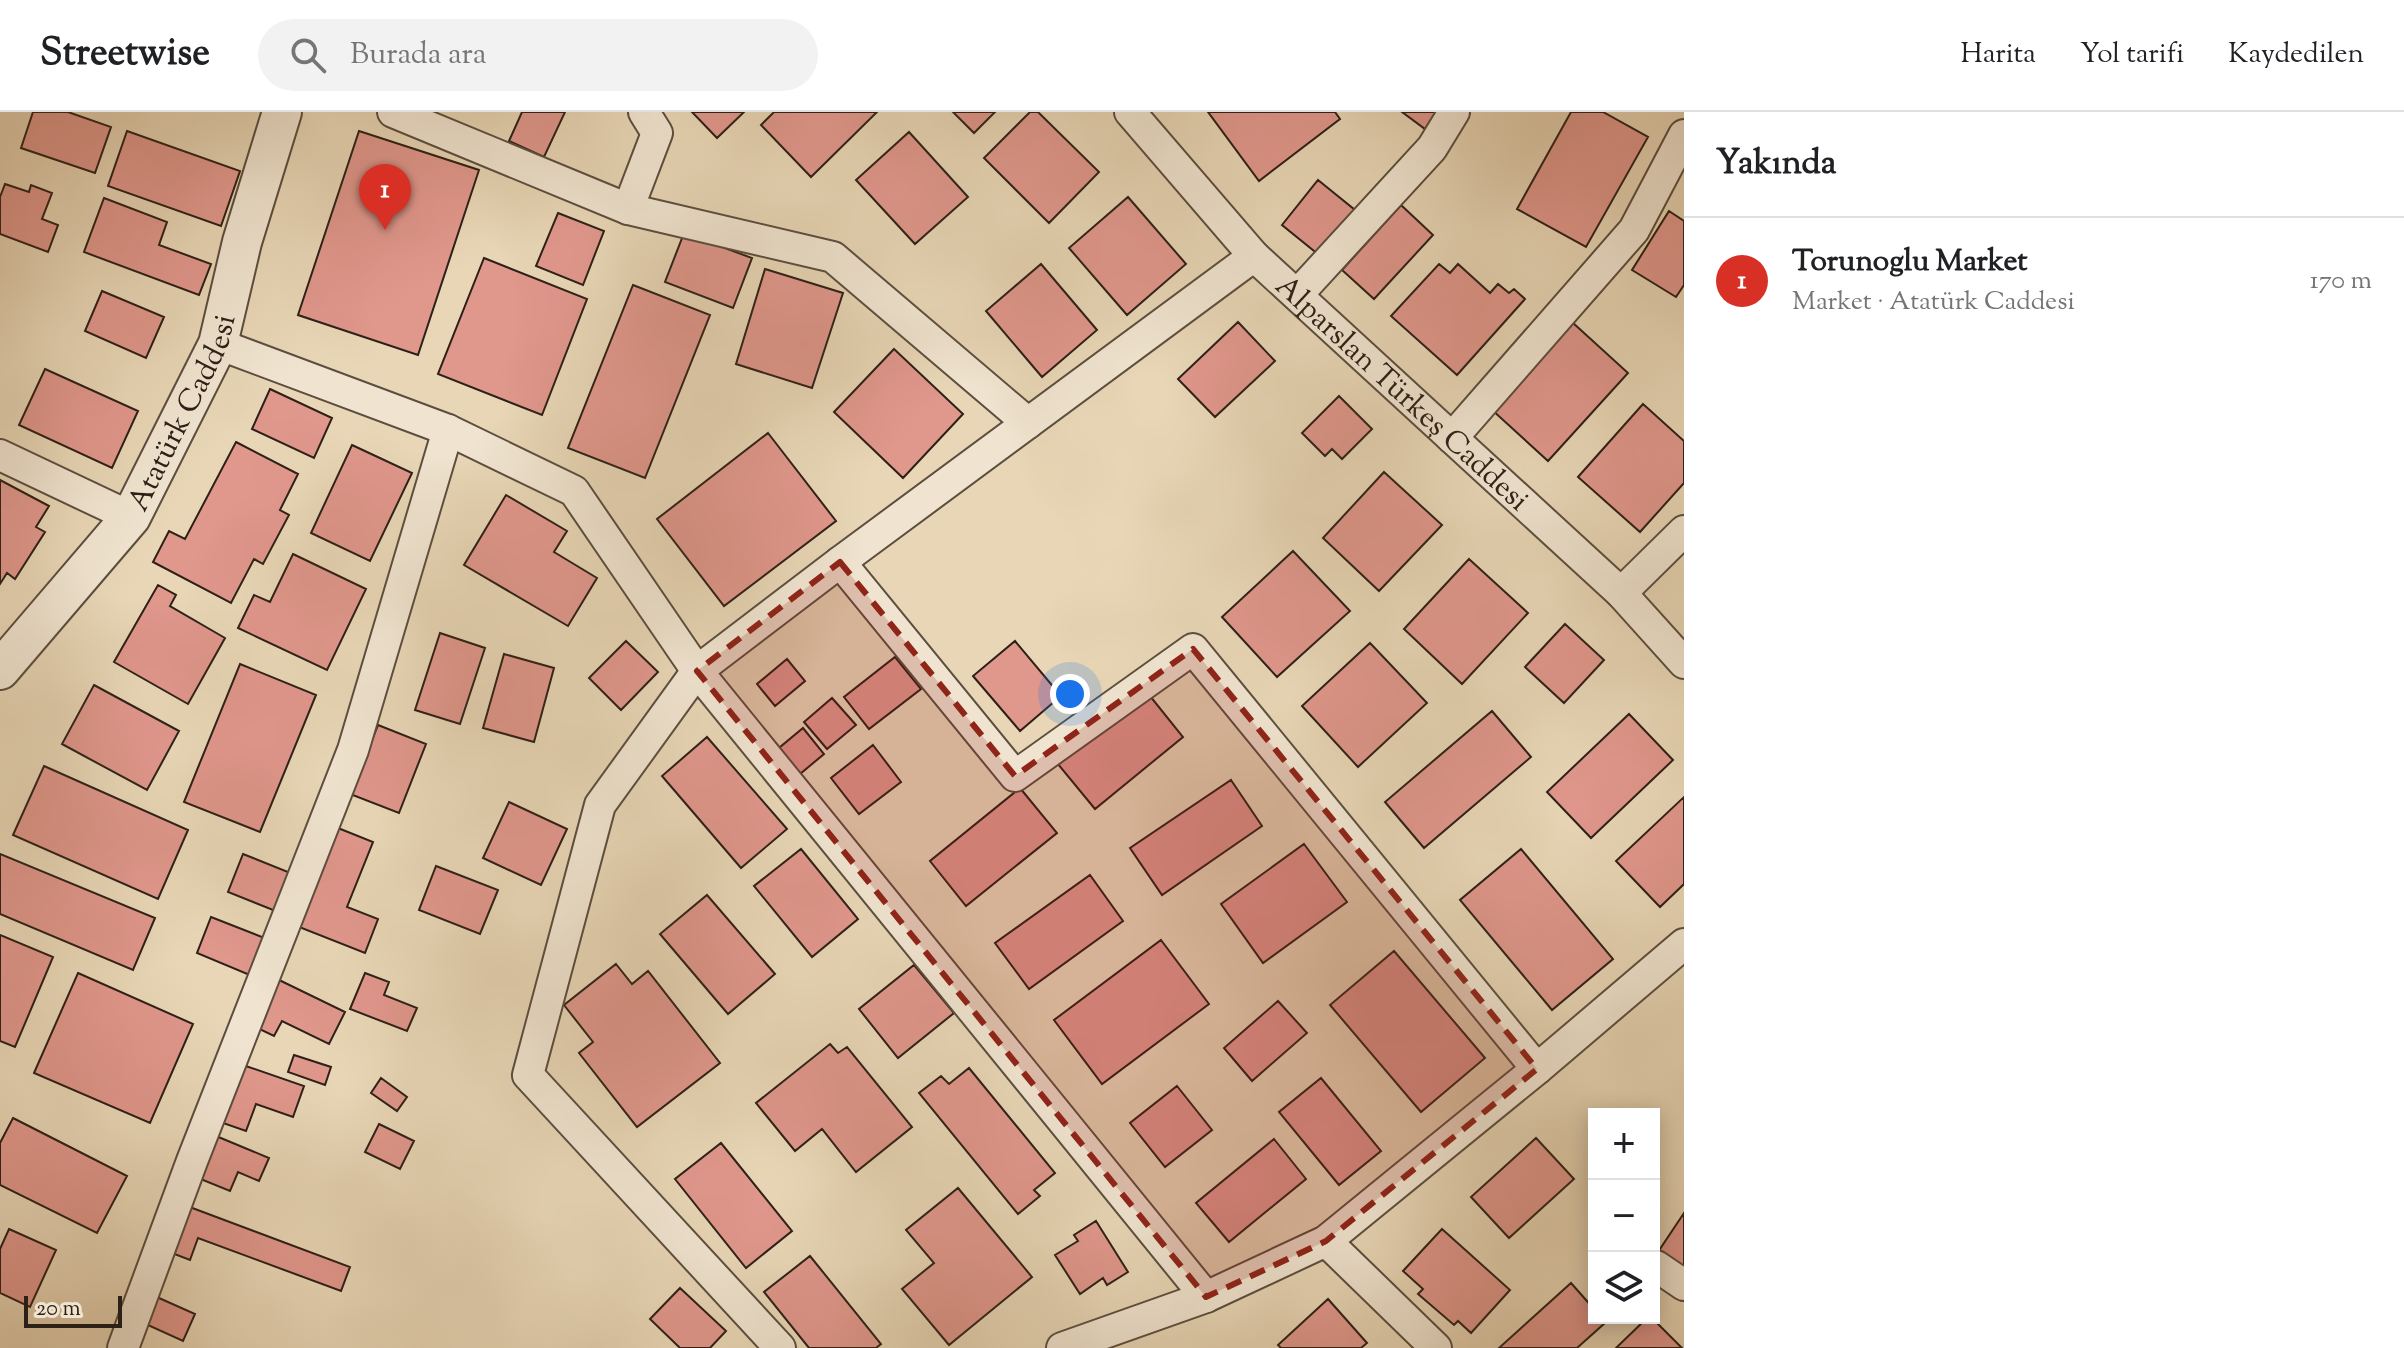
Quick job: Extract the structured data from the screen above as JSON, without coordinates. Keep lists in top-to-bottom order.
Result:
{
  "streets": {
    "street": ["Alparslan Türkeş Caddesi", "Atatürk Caddesi"]
  },
  "scale_bar": "20 m",
  "page": {
    "header": "Streetwise",
    "search": "Burada ara",
    "nav": ["Harita", "Yol tarifi", "Kaydedilen"],
    "heading": "Yakında",
    "pins": "1",
    "list": [
      {
        "mark": "1",
        "name": "Torunoglu Market",
        "note": "Market · Atatürk Caddesi",
        "value": "170 m"
      }
    ],
    "map_buttons": ["+", "−"],
    "scale": "20 m"
  }
}
